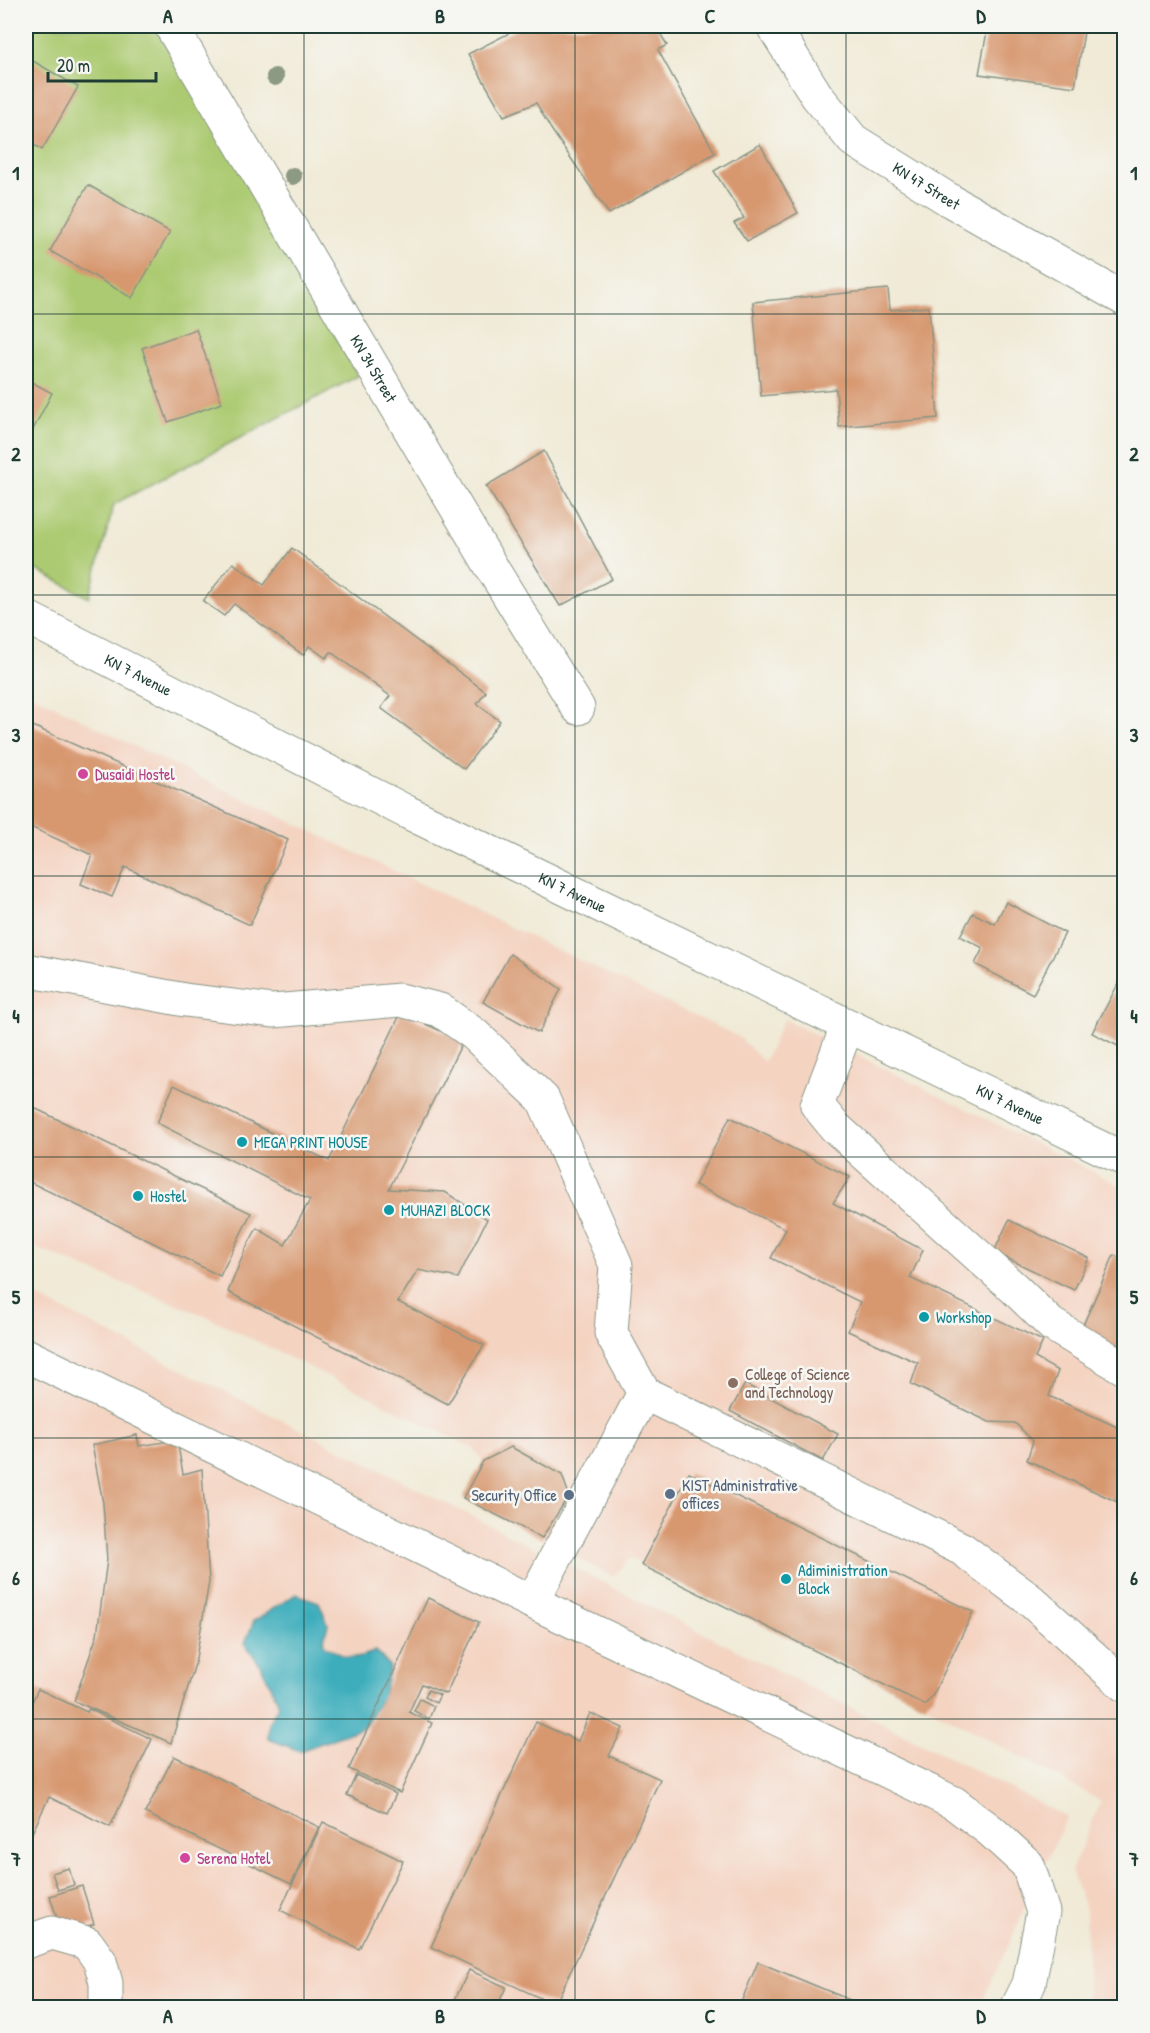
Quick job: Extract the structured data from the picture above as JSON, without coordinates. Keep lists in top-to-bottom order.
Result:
{
  "streets": {
    "street": ["KN 47 Street", "KN 34 Street", "KN 7 Avenue"]
  },
  "places": [
    "Dusaidi Hostel",
    "MEGA PRINT HOUSE",
    "Hostel",
    "MUHAZI BLOCK",
    "Workshop",
    "College of Science and Technology",
    "KIST Administrative offices",
    "Security Office",
    "Adiministration Block",
    "Serena Hotel"
  ],
  "scale_bar": "20 m",
  "grid": {
    "columns": [
      "A",
      "B",
      "C",
      "D"
    ],
    "rows": [
      "1",
      "2",
      "3",
      "4",
      "5",
      "6",
      "7"
    ]
  }
}
